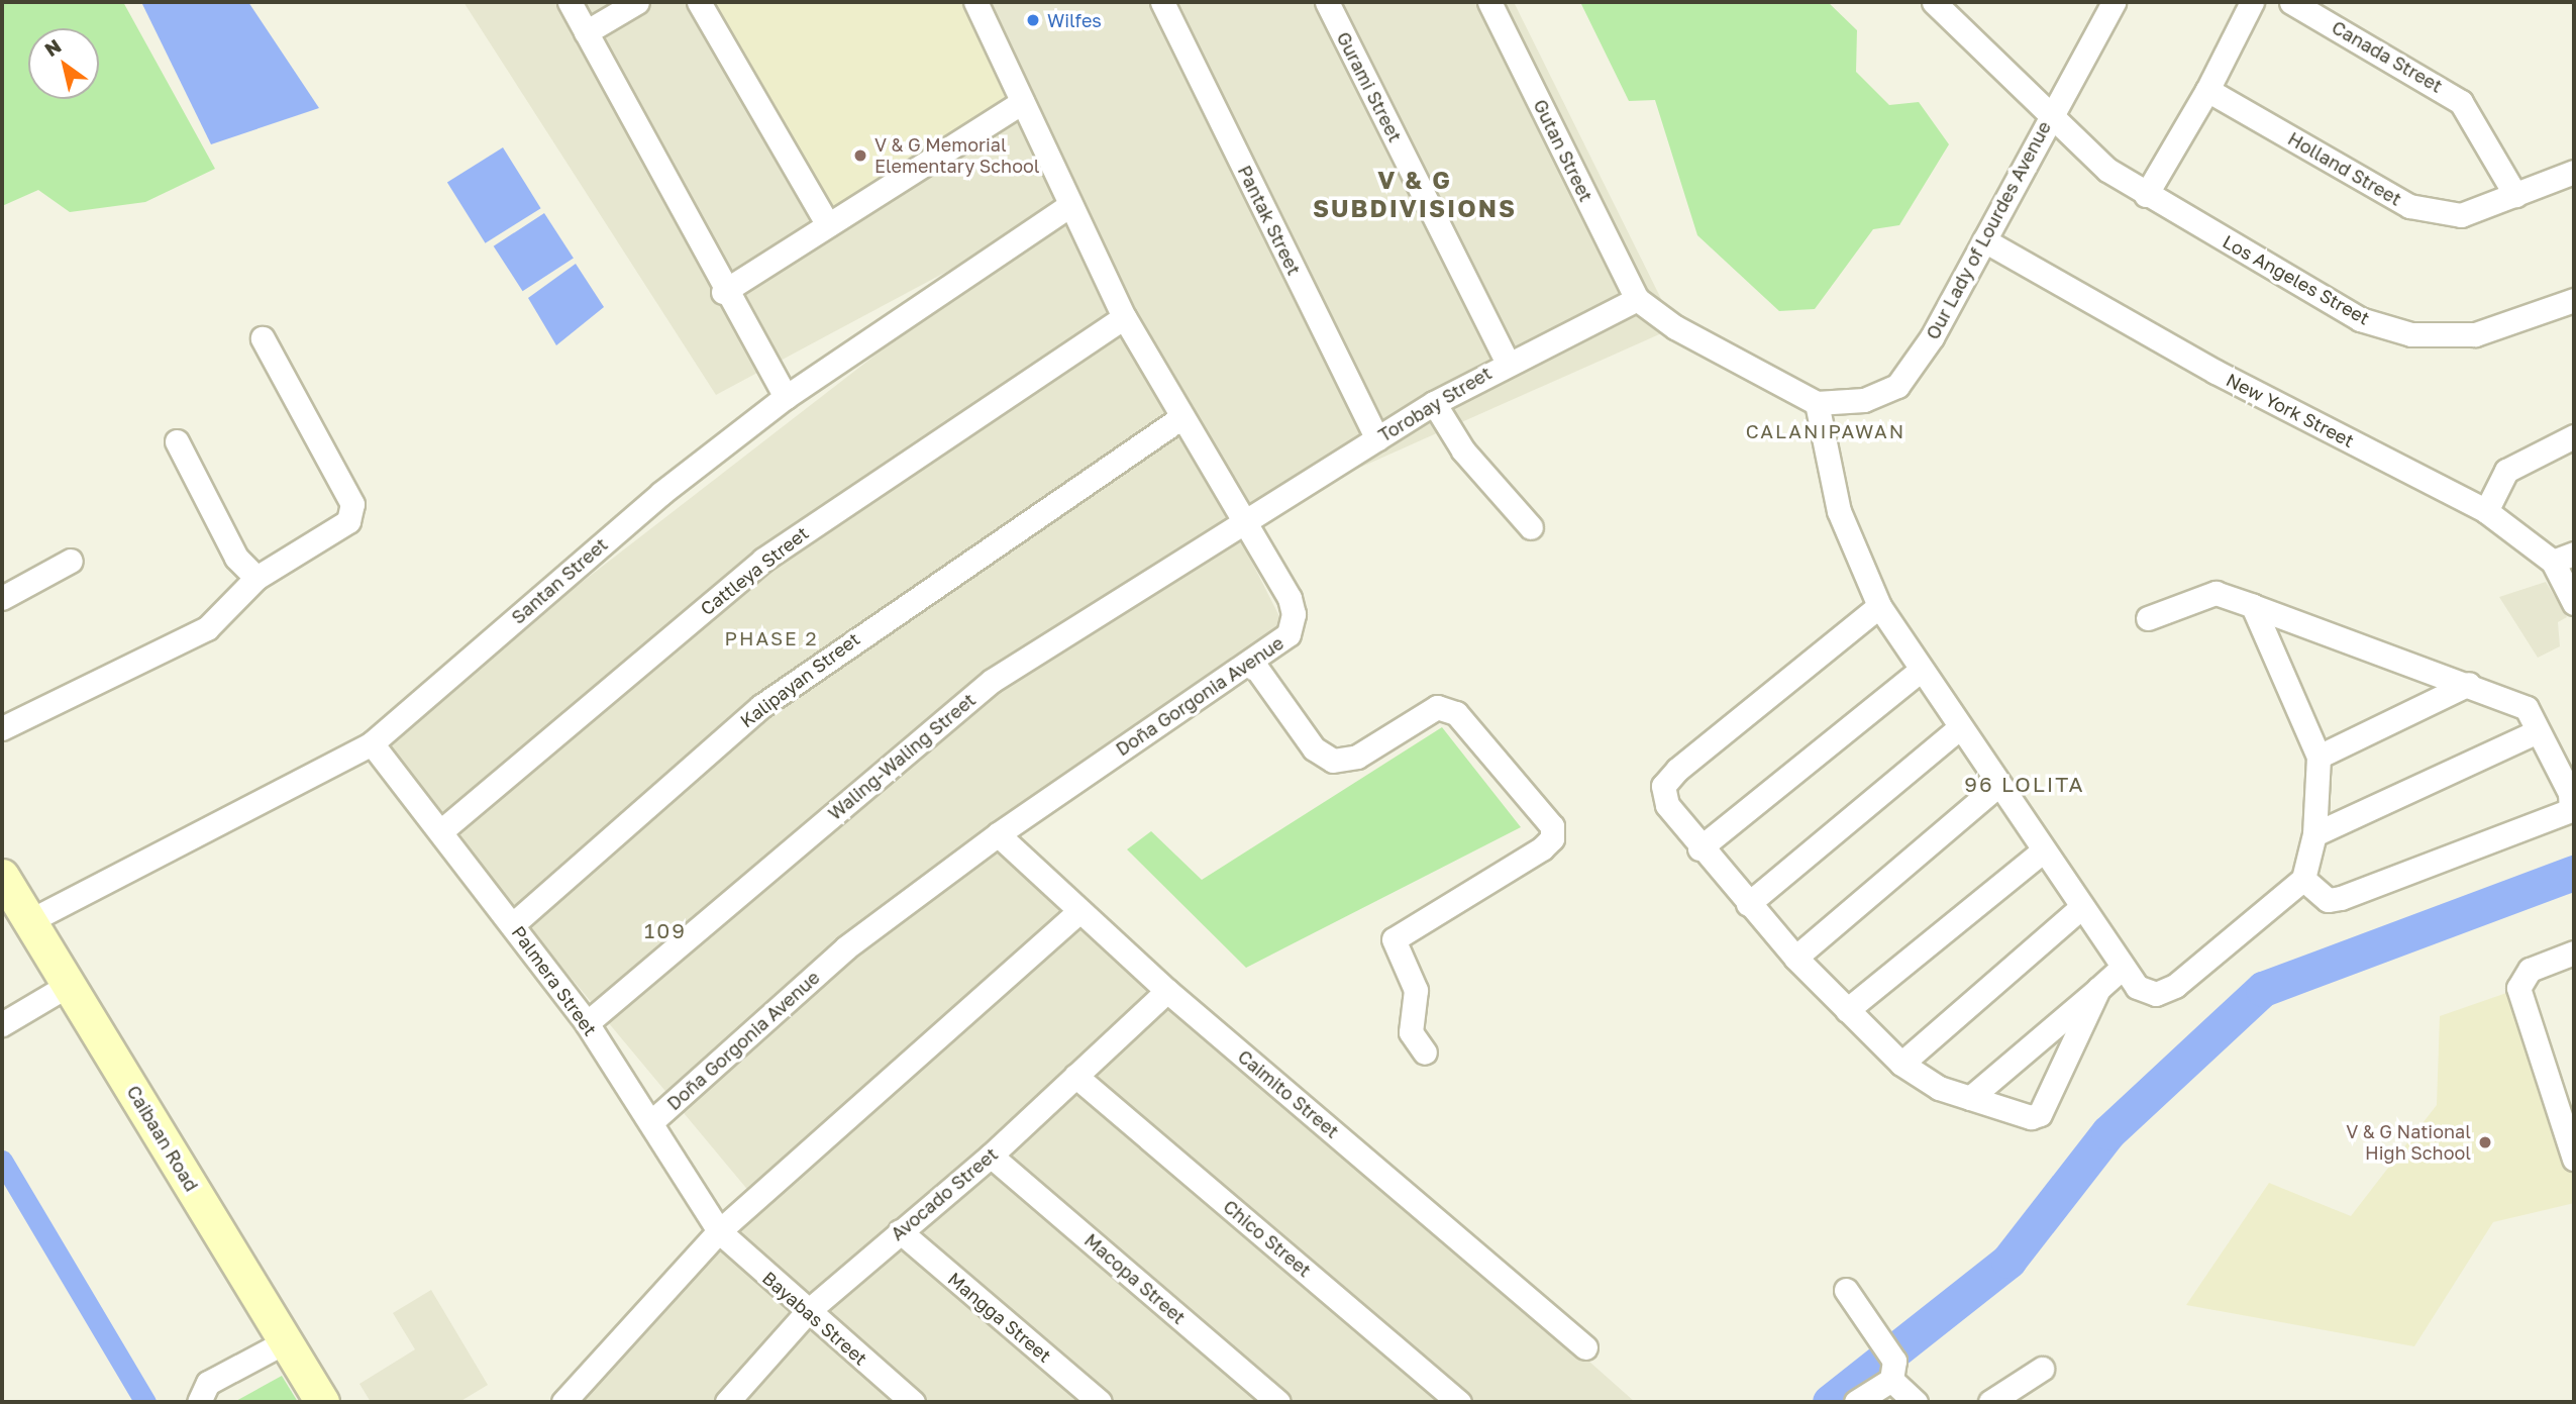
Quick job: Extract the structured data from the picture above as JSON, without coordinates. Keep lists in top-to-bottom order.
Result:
{
  "streets": {
    "street": [
      "Canada Street",
      "Gurami Street",
      "Gutan Street",
      "Holland Street",
      "Pantak Street",
      "Our Lady of Lourdes Avenue",
      "Los Angeles Street",
      "Torobay Street",
      "New York Street",
      "Cattleya Street",
      "Santan Street",
      "Kalipayan Street",
      "Doña Gorgonia Avenue",
      "Waling-Waling Street",
      "Palmera Street",
      "Caimito Street",
      "Caibaan Road",
      "Avocado Street",
      "Chico Street",
      "Macopa Street",
      "Mangga Street",
      "Bayabas Street"
    ]
  },
  "crossings": [
    ["Canada Street", "Holland Street"],
    ["Gurami Street", "Torobay Street"],
    ["Gutan Street", "Torobay Street"],
    ["Pantak Street", "Torobay Street"],
    ["Our Lady of Lourdes Avenue", "Los Angeles Street"],
    ["Our Lady of Lourdes Avenue", "New York Street"],
    ["Torobay Street", "Doña Gorgonia Avenue"],
    ["Torobay Street", "Waling-Waling Street"],
    ["Cattleya Street", "Doña Gorgonia Avenue"],
    ["Cattleya Street", "Palmera Street"],
    ["Santan Street", "Doña Gorgonia Avenue"],
    ["Santan Street", "Palmera Street"],
    ["Santan Street", "Caibaan Road"],
    ["Kalipayan Street", "Doña Gorgonia Avenue"],
    ["Kalipayan Street", "Palmera Street"],
    ["Doña Gorgonia Avenue", "Waling-Waling Street"],
    ["Doña Gorgonia Avenue", "Palmera Street"],
    ["Doña Gorgonia Avenue", "Caimito Street"],
    ["Waling-Waling Street", "Palmera Street"],
    ["Palmera Street", "Bayabas Street"],
    ["Caimito Street", "Avocado Street"],
    ["Avocado Street", "Chico Street"],
    ["Avocado Street", "Macopa Street"],
    ["Avocado Street", "Mangga Street"],
    ["Avocado Street", "Bayabas Street"]
  ],
  "districts": [
    "V & G SUBDIVISIONS",
    "CALANIPAWAN",
    "PHASE 2",
    "96 LOLITA",
    "109"
  ],
  "places": ["Wilfes", "V & G Memorial Elementary School", "V & G National High School"],
  "north": "top left"
}
